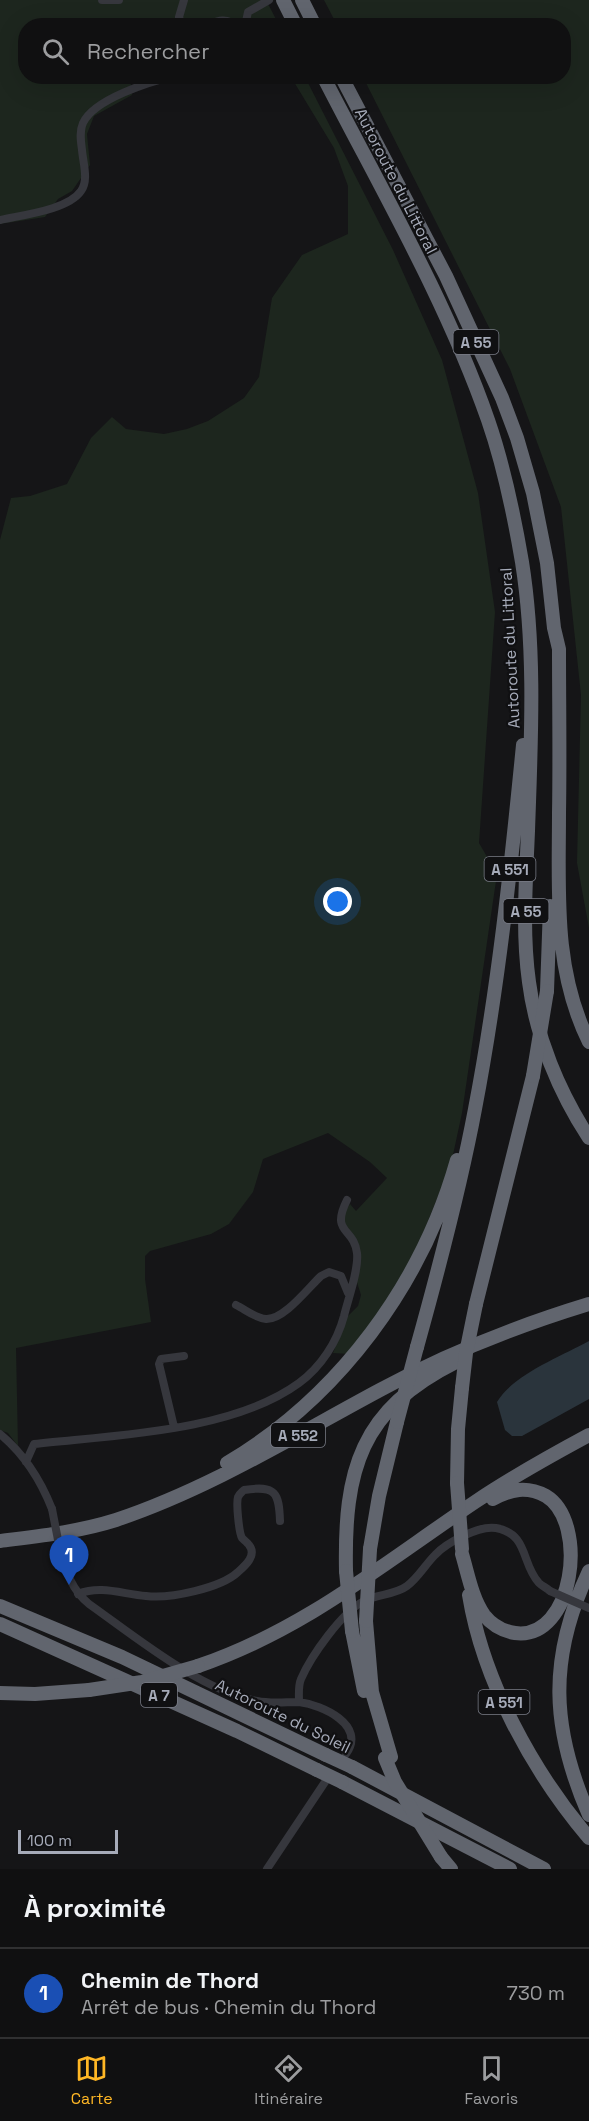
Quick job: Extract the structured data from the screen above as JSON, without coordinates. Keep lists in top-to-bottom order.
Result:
{
  "streets": {
    "highway": [
      "Autoroute du Littoral",
      "A 55",
      "A 551",
      "A 552",
      "A 7",
      "Autoroute du Soleil"
    ]
  },
  "crossings": [
    ["Autoroute du Littoral", "A 551"],
    ["A 551", "A 552"]
  ],
  "scale_bar": "100 m",
  "page": {
    "search": "Rechercher",
    "pins": "1",
    "scale": "100 m",
    "heading": "À proximité",
    "list": [
      {
        "mark": "1",
        "name": "Chemin de Thord",
        "note": "Arrêt de bus · Chemin du Thord",
        "value": "730 m"
      }
    ],
    "nav": ["Carte", "Itinéraire", "Favoris"]
  }
}
